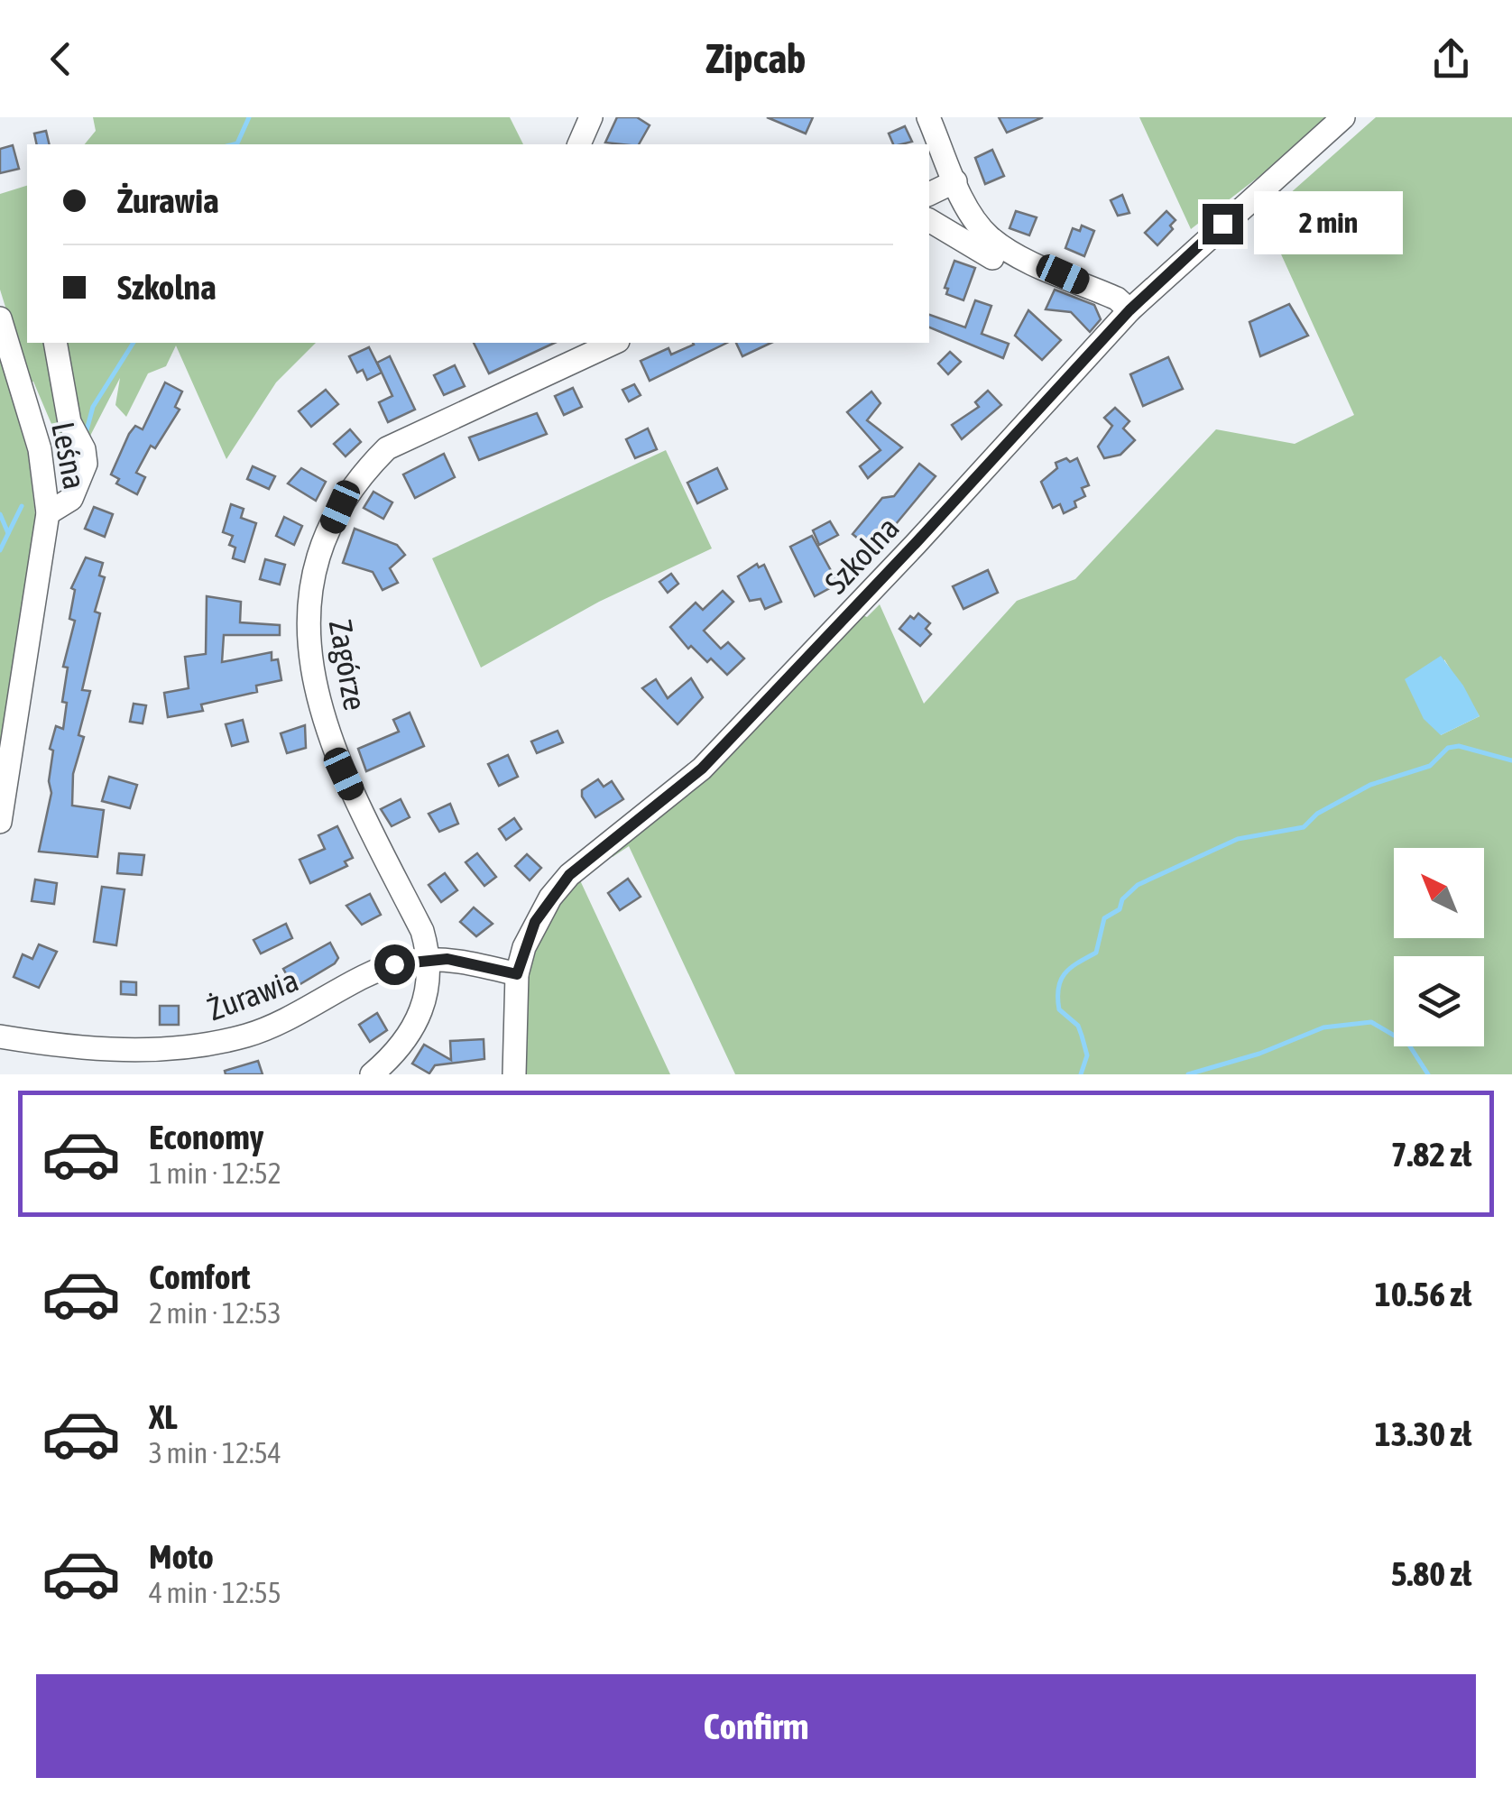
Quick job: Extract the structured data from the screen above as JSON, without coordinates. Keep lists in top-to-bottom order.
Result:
{
  "streets": {
    "street": [
      "Leśna",
      "Szkolna",
      "Zagórze",
      "Żurawia"
    ]
  },
  "crossings": [
    ["Szkolna", "Żurawia"],
    ["Zagórze", "Żurawia"]
  ],
  "north": "top left",
  "page": {
    "header": "Zipcab",
    "banner": ["Żurawia", "Szkolna"],
    "bubble": "2 min",
    "list": [
      {
        "name": "Economy",
        "note": "1 min · 12:52",
        "value": "7.82 zł"
      },
      {
        "name": "Comfort",
        "note": "2 min · 12:53",
        "value": "10.56 zł"
      },
      {
        "name": "XL",
        "note": "3 min · 12:54",
        "value": "13.30 zł"
      },
      {
        "name": "Moto",
        "note": "4 min · 12:55",
        "value": "5.80 zł"
      }
    ],
    "buttons": "Confirm"
  }
}
